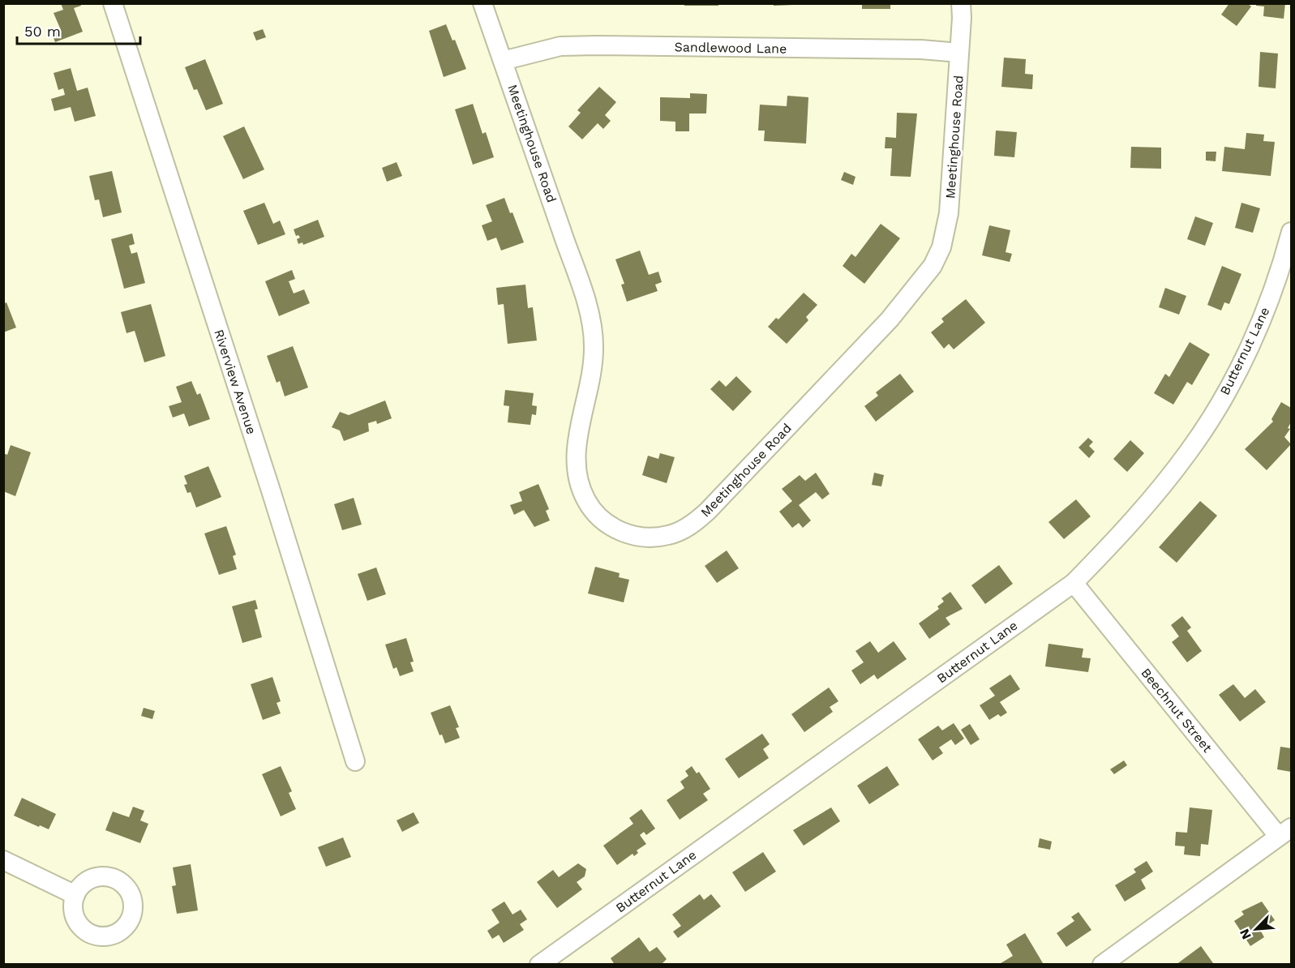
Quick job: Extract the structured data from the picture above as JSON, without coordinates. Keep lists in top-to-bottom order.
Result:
{
  "streets": {
    "street": [
      "Sandlewood Lane",
      "Meetinghouse Road",
      "Butternut Lane",
      "Riverview Avenue",
      "Beechnut Street"
    ]
  },
  "crossings": [
    ["Sandlewood Lane", "Meetinghouse Road"],
    ["Butternut Lane", "Beechnut Street"]
  ],
  "scale_bar": "50 m",
  "north": "bottom left"
}
